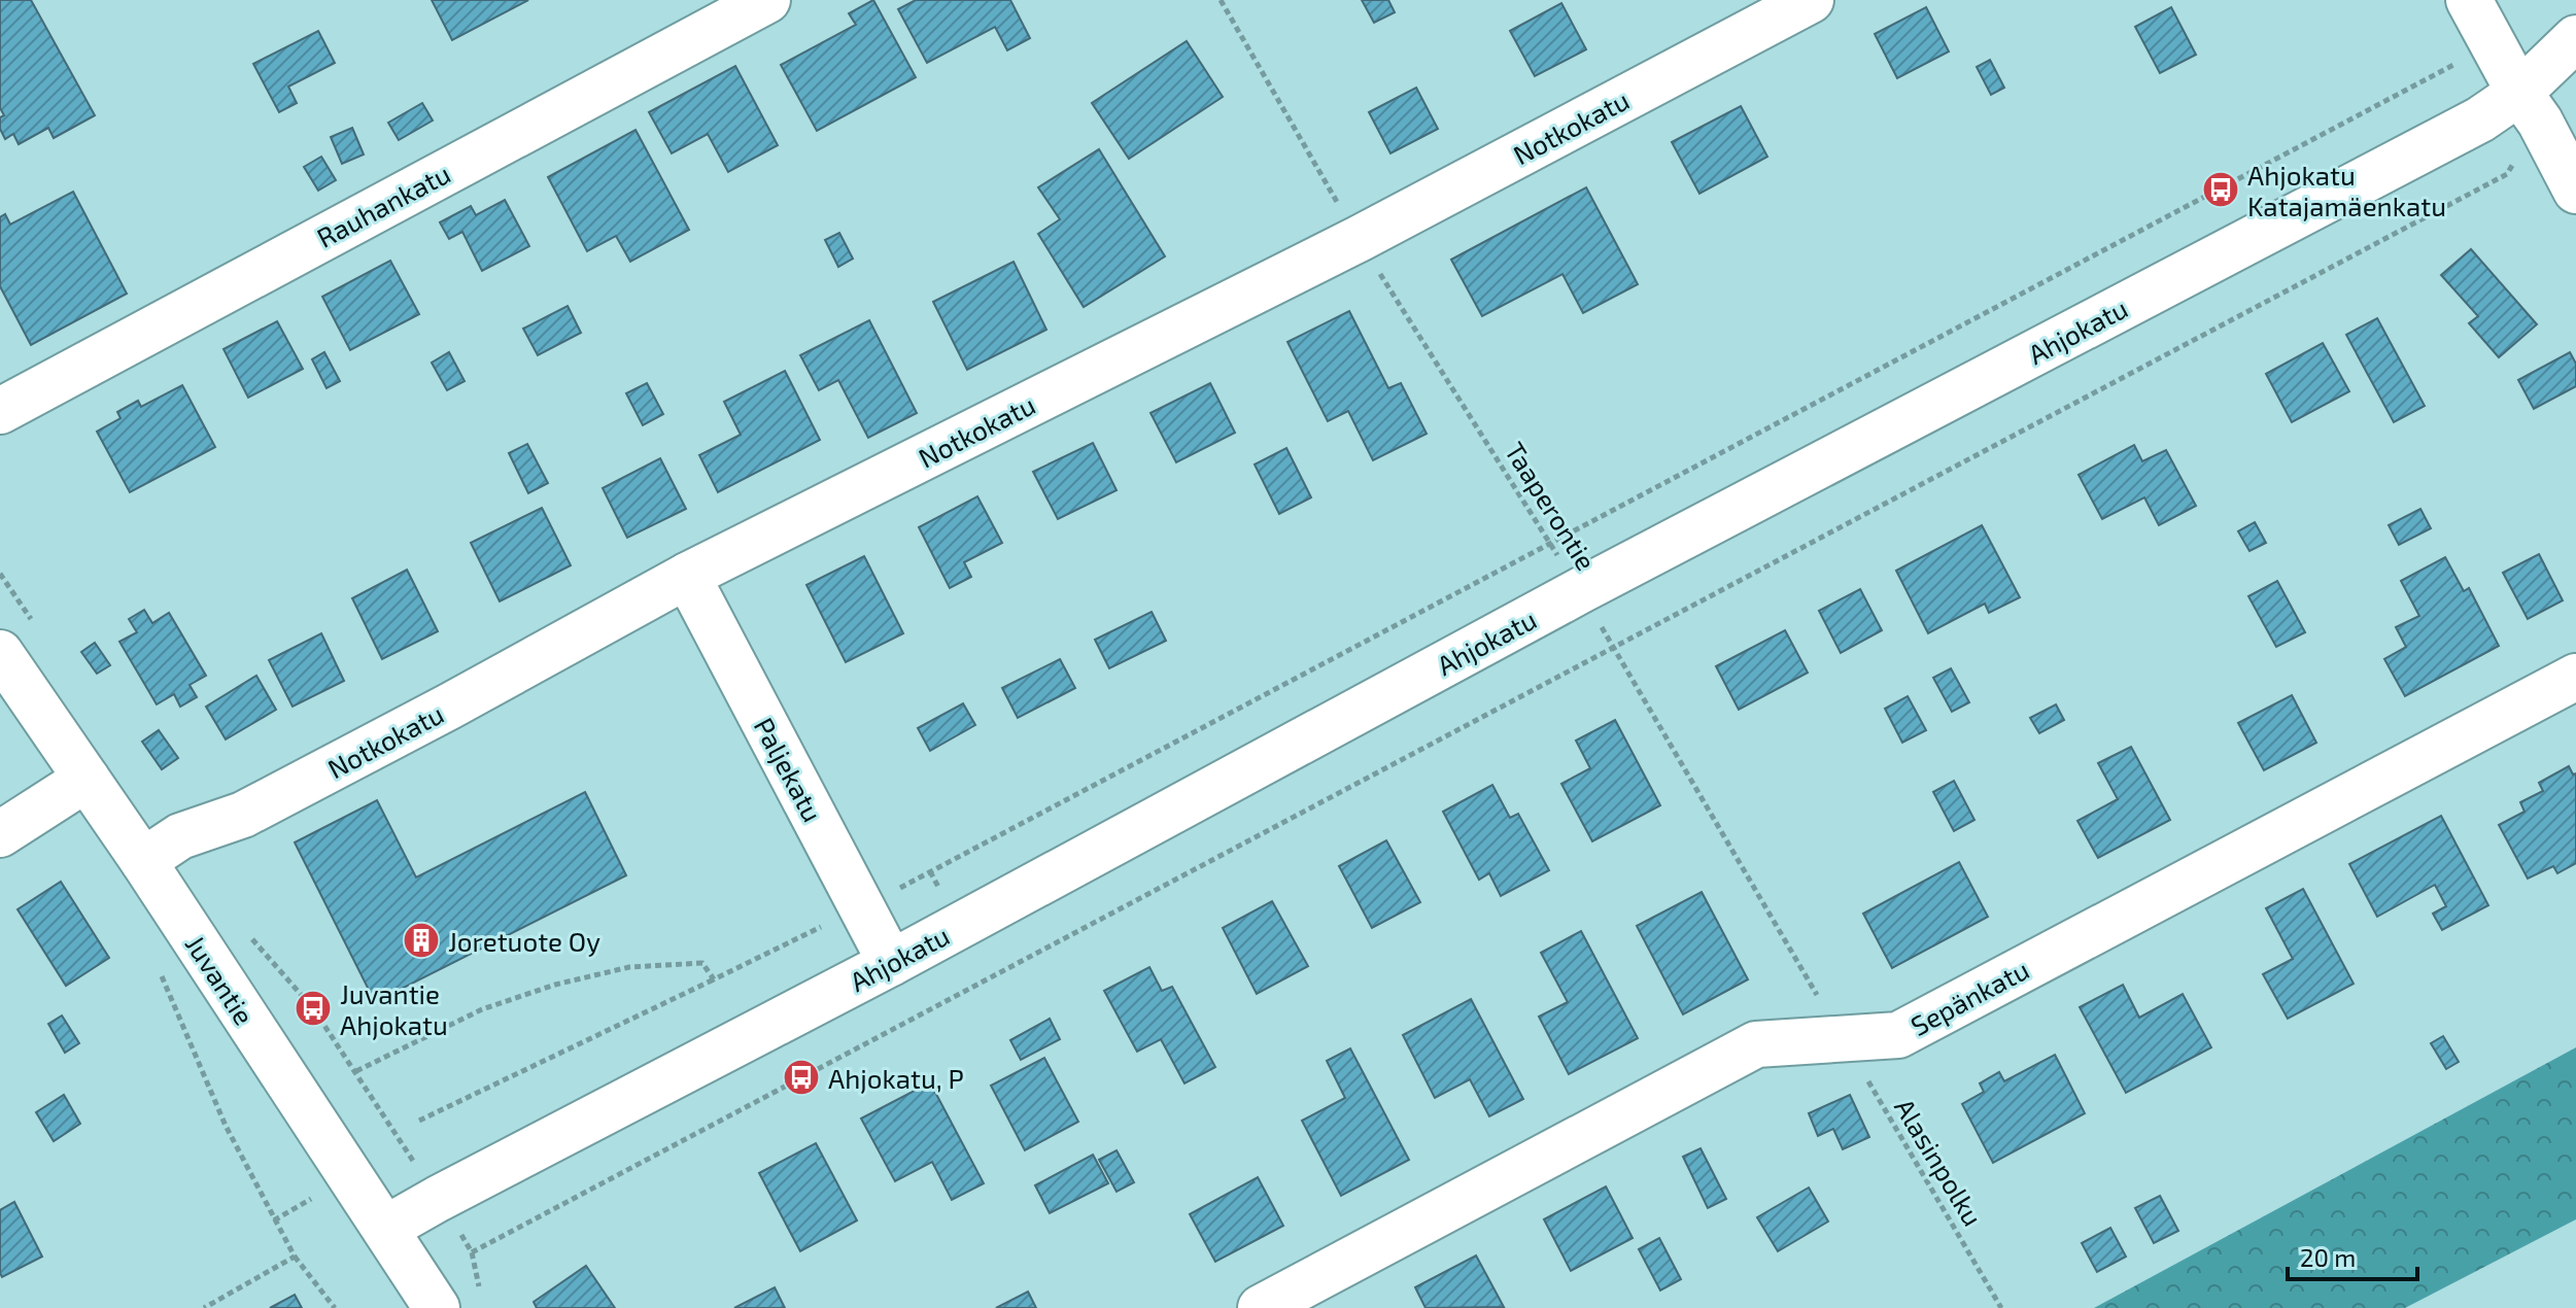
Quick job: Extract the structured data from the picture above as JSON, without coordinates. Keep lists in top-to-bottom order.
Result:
{
  "streets": {
    "street": [
      "Notkokatu",
      "Rauhankatu",
      "Ahjokatu",
      "Paljekatu",
      "Juvantie",
      "Sepänkatu"
    ],
    "path": ["Taaperontie", "Alasinpolku"]
  },
  "crossings": [
    ["Notkokatu", "Taaperontie"],
    ["Notkokatu", "Paljekatu"],
    ["Notkokatu", "Juvantie"],
    ["Ahjokatu", "Taaperontie"],
    ["Ahjokatu", "Paljekatu"],
    ["Ahjokatu", "Juvantie"],
    ["Taaperontie", "Sepänkatu"],
    ["Taaperontie", "Alasinpolku"],
    ["Sepänkatu", "Alasinpolku"]
  ],
  "places": {
    "bus stop": ["Ahjokatu Katajamäenkatu", "Juvantie Ahjokatu", "Ahjokatu, P"],
    "building": ["Joretuote Oy"]
  },
  "scale_bar": "20 m"
}
